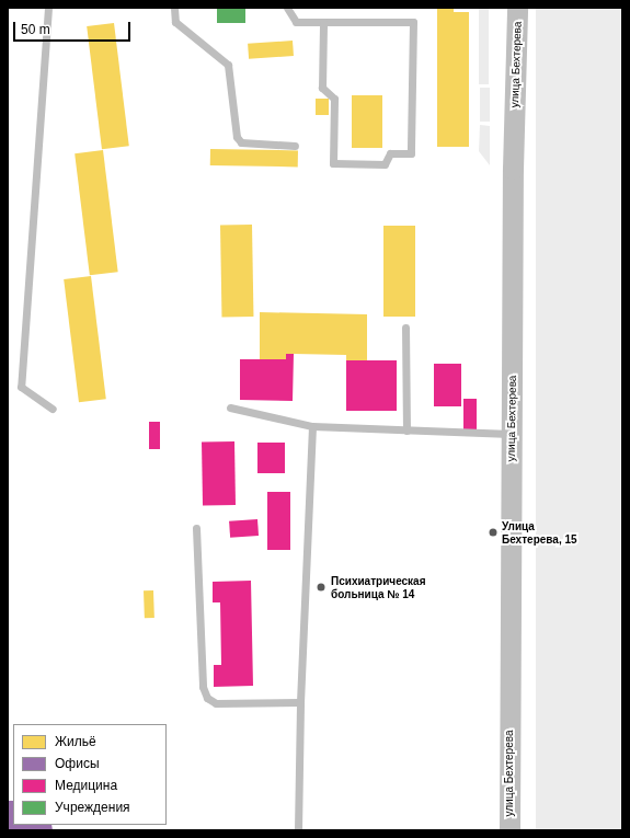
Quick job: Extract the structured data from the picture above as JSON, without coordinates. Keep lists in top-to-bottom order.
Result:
{
  "streets": {
    "street": ["улица Бехтерева"]
  },
  "places": ["Улица Бехтерева, 15", "Психиатрическая больница № 14"],
  "legend": [
    "Жильё",
    "Офисы",
    "Медицина",
    "Учреждения"
  ],
  "scale_bar": "50 m"
}
